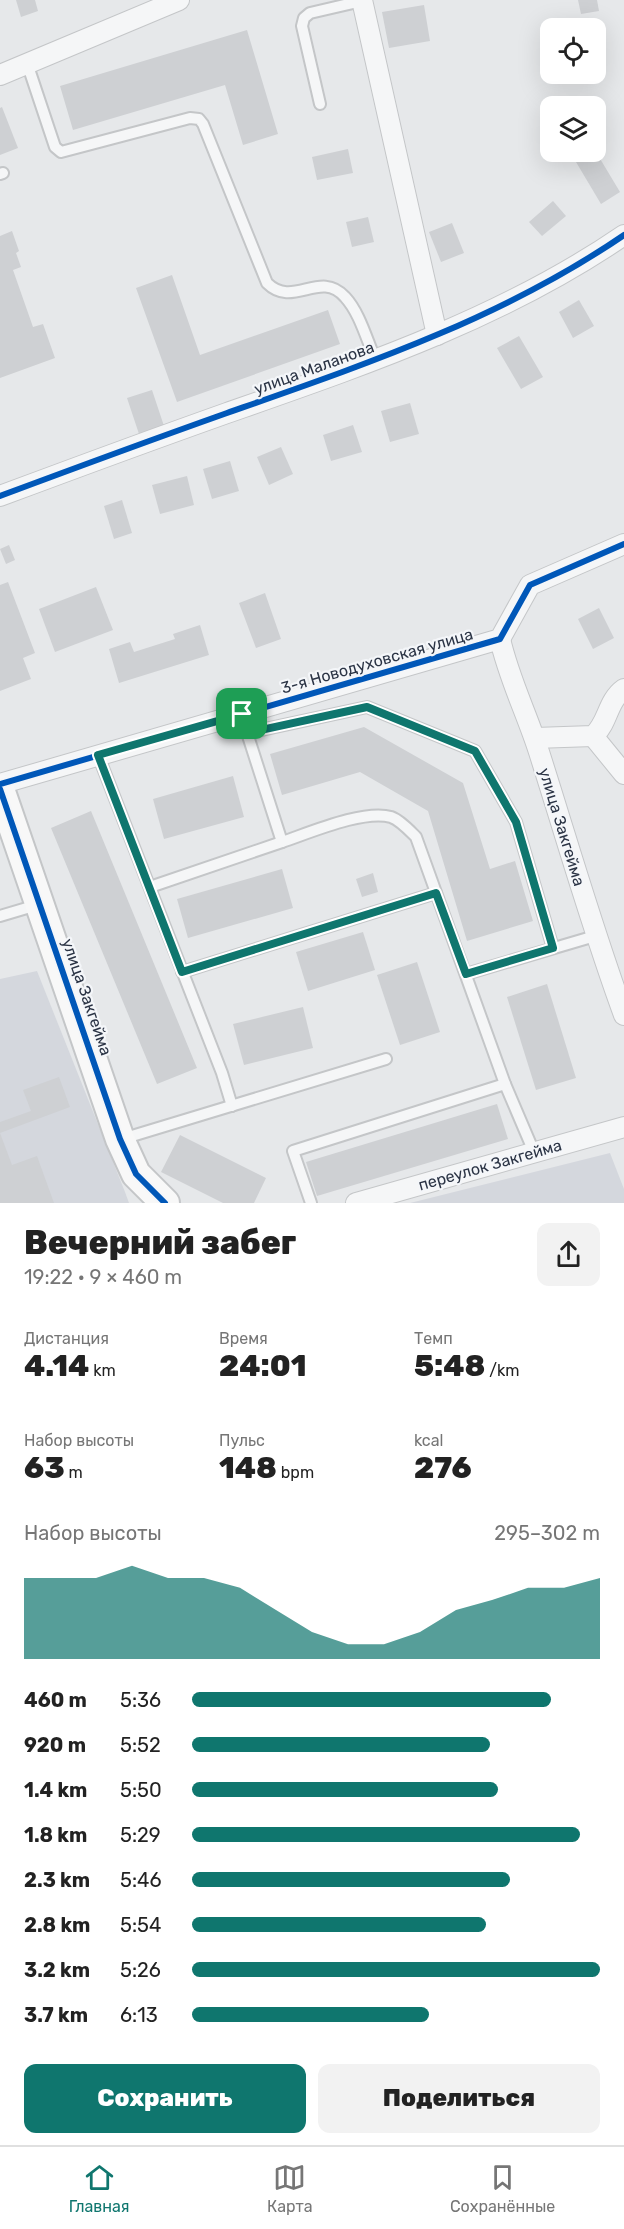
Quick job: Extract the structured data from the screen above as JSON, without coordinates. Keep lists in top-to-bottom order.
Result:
{
  "streets": {
    "street": [
      "улица Маланова",
      "3-я Новодуховская улица",
      "улица Закгейма",
      "переулок Закгейма"
    ]
  },
  "crossings": [
    ["3-я Новодуховская улица", "улица Закгейма"]
  ],
  "page": {
    "heading": ["Вечерний забег", "19:22 · 9 × 460 m"],
    "stats": [
      ["Дистанция", "4.14 km"],
      ["Время", "24:01"],
      ["Темп", "5:48 /km"],
      ["Набор высоты", "63 m"],
      ["Пульс", "148 bpm"],
      ["kcal", "276"]
    ],
    "chart": ["Набор высоты", "295–302 m"],
    "list": [
      {
        "name": "460 m",
        "note": "5:36"
      },
      {
        "name": "920 m",
        "note": "5:52"
      },
      {
        "name": "1.4 km",
        "note": "5:50"
      },
      {
        "name": "1.8 km",
        "note": "5:29"
      },
      {
        "name": "2.3 km",
        "note": "5:46"
      },
      {
        "name": "2.8 km",
        "note": "5:54"
      },
      {
        "name": "3.2 km",
        "note": "5:26"
      },
      {
        "name": "3.7 km",
        "note": "6:13"
      }
    ],
    "buttons": ["Сохранить", "Поделиться"],
    "tabs": ["Главная", "Карта", "Сохранённые"]
  }
}
